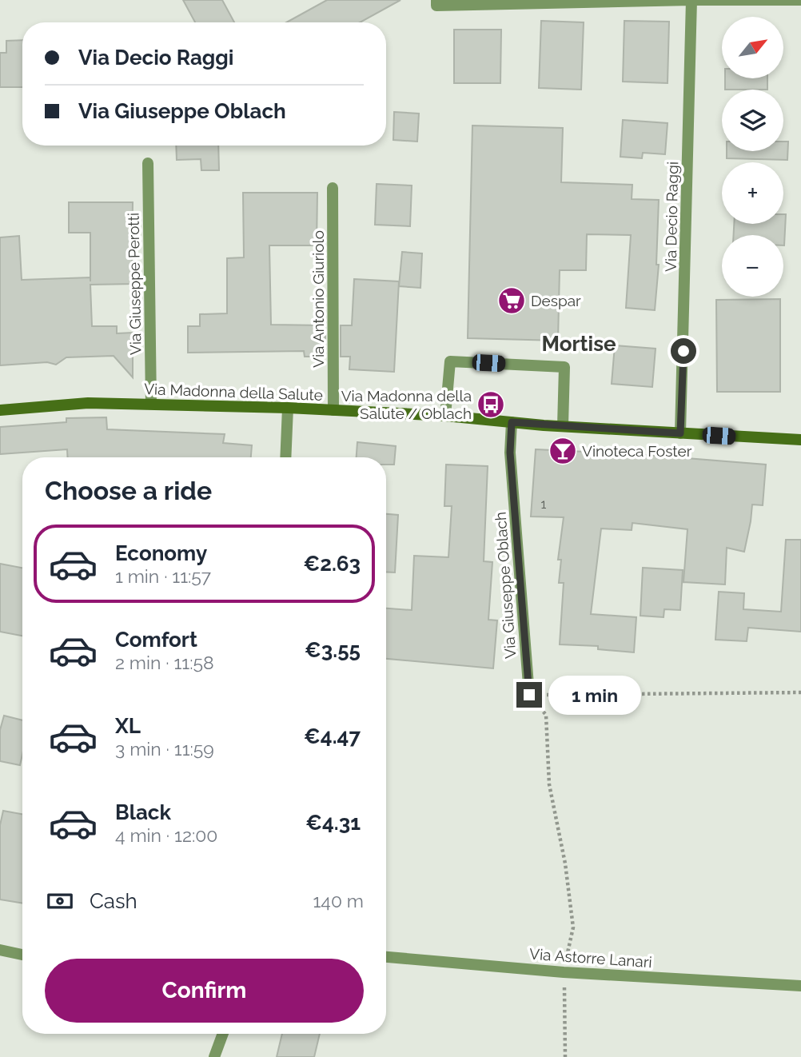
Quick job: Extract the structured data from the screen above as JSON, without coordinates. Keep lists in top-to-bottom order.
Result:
{
  "streets": {
    "street": [
      "Via Decio Raggi",
      "Via Giuseppe Perotti",
      "Via Antonio Giuriolo",
      "Via Madonna della Salute",
      "Via Giuseppe Oblach",
      "Via Astorre Lanari"
    ]
  },
  "crossings": [
    ["Via Decio Raggi", "Via Madonna della Salute"],
    ["Via Giuseppe Perotti", "Via Madonna della Salute"],
    ["Via Antonio Giuriolo", "Via Madonna della Salute"],
    ["Via Madonna della Salute", "Via Giuseppe Oblach"]
  ],
  "districts": ["Mortise"],
  "places": {
    "supermarket": ["Despar"],
    "bus stop": ["Via Madonna della Salute / Oblach"],
    "bar": ["Vinoteca Foster"]
  },
  "house_numbers": ["1"],
  "north": "top right",
  "page": {
    "map_buttons": ["+", "−"],
    "banner": ["Via Decio Raggi", "Via Giuseppe Oblach"],
    "heading": "Choose a ride",
    "list": [
      {
        "name": "Economy",
        "note": "1 min · 11:57",
        "value": "€2.63"
      },
      {
        "name": "Comfort",
        "note": "2 min · 11:58",
        "value": "€3.55"
      },
      {
        "name": "XL",
        "note": "3 min · 11:59",
        "value": "€4.47"
      },
      {
        "name": "Black",
        "note": "4 min · 12:00",
        "value": "€4.31"
      }
    ],
    "bubble": "1 min",
    "pay": ["Cash", "140 m"],
    "buttons": "Confirm"
  }
}
